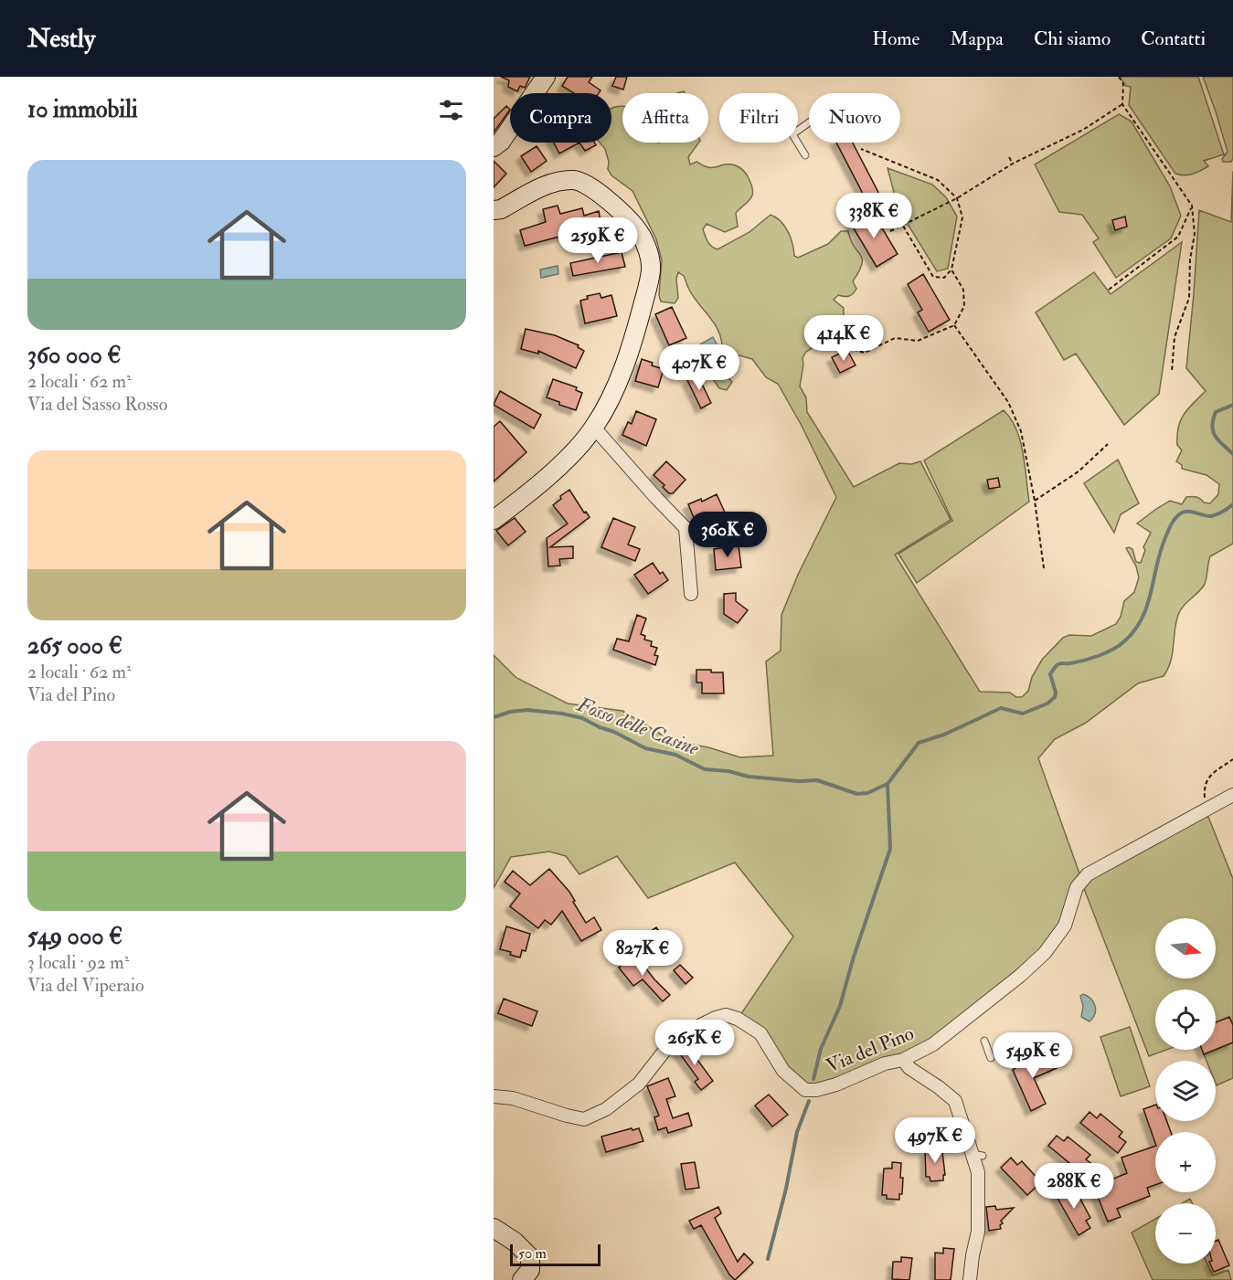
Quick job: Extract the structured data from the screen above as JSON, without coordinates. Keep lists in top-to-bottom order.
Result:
{
  "streets": {
    "street": ["Via del Pino"]
  },
  "water": ["Fosso delle Casine"],
  "scale_bar": "50 m",
  "north": "right",
  "page": {
    "header": "Nestly",
    "nav": [
      "Home",
      "Mappa",
      "Chi siamo",
      "Contatti"
    ],
    "heading": "10 immobili",
    "chip": [
      "Compra",
      "Affitta",
      "Filtri",
      "Nuovo"
    ],
    "list": [
      {
        "name": "360 000 €",
        "note": "2 locali · 62 m² · Via del Sasso Rosso"
      },
      {
        "name": "265 000 €",
        "note": "2 locali · 62 m² · Via del Pino"
      },
      {
        "name": "549 000 €",
        "note": "3 locali · 92 m² · Via del Viperaio"
      }
    ],
    "price": [
      "338K €",
      "259K €",
      "414K €",
      "407K €",
      "360K €",
      "827K €",
      "265K €",
      "549K €",
      "497K €",
      "288K €"
    ],
    "map_buttons": ["+", "−"],
    "scale": "50 m"
  }
}
